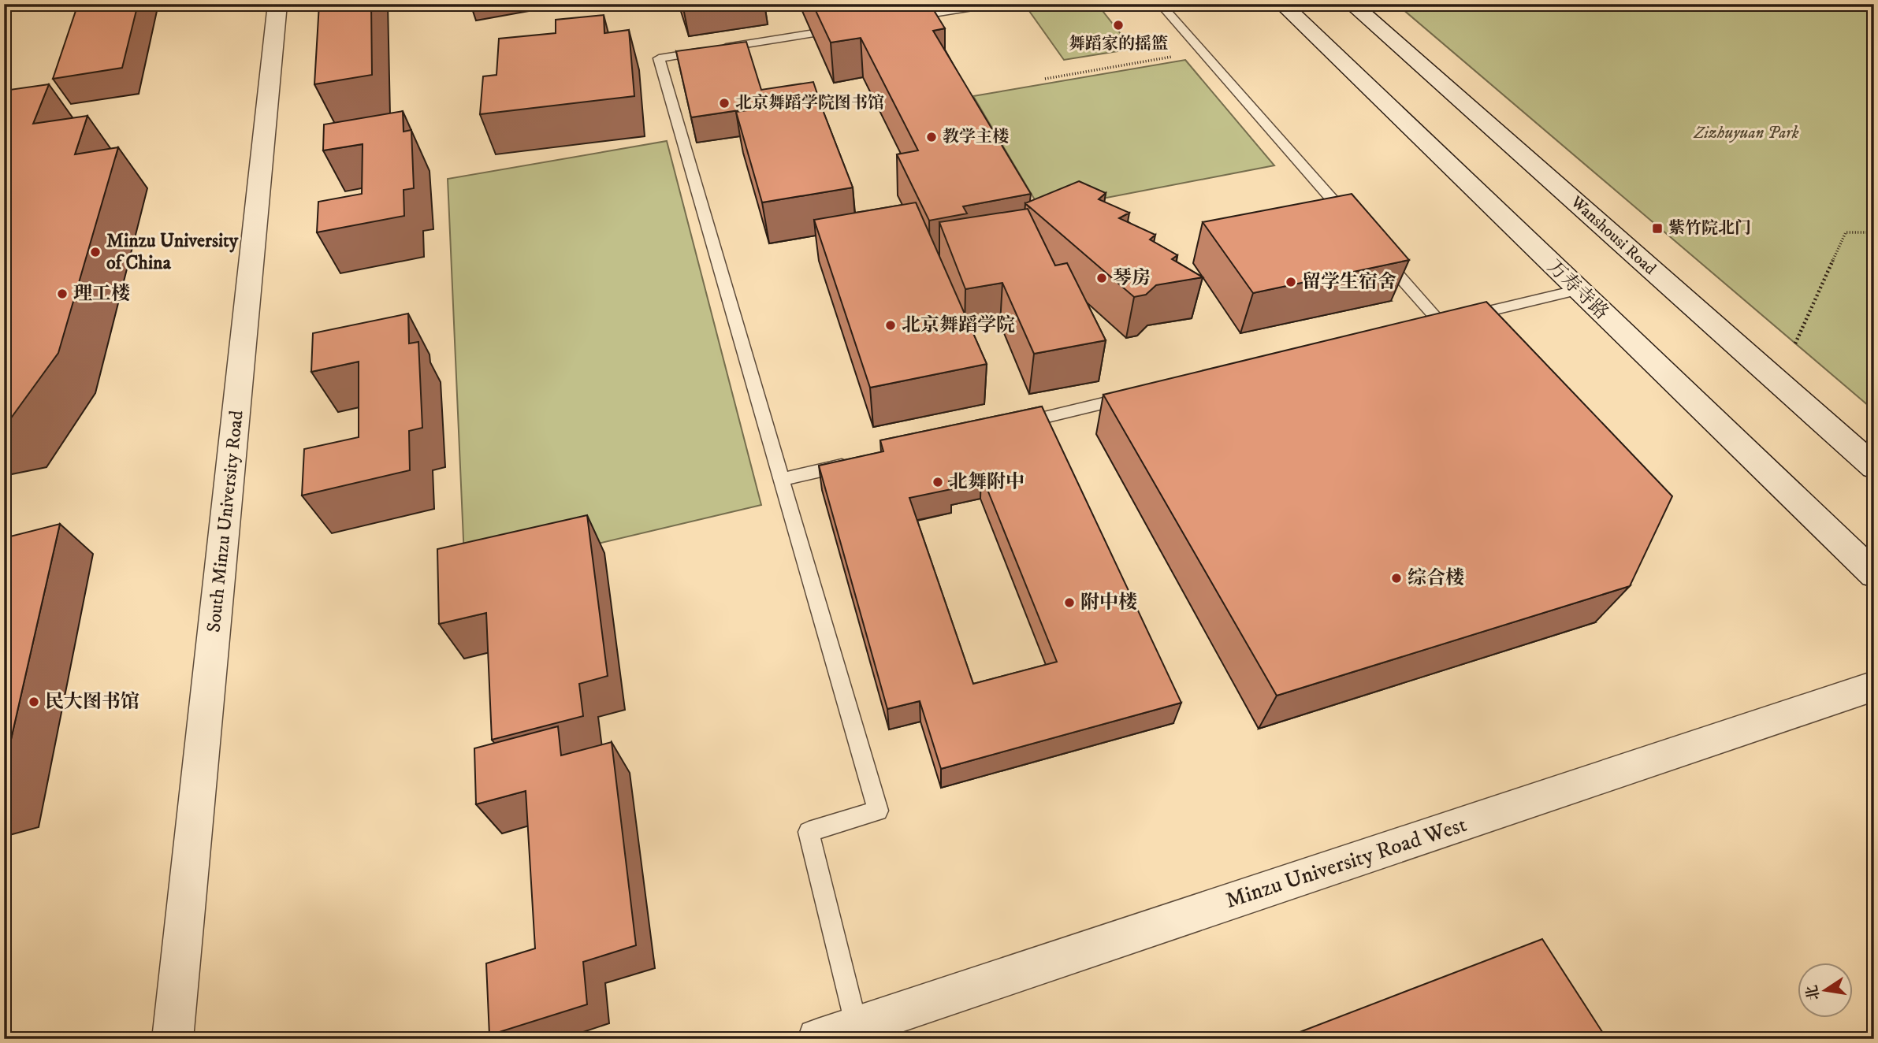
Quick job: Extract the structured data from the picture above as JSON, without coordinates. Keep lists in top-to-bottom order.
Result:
{
  "streets": {
    "street": [
      "Wanshousi Road",
      "万寿寺路",
      "South Minzu University Road",
      "Minzu University Road West"
    ]
  },
  "parks": ["Zizhuyuan Park"],
  "places": {
    "other": [
      "舞蹈家的摇篮",
      "北京舞蹈学院图书馆",
      "教学主楼",
      "Minzu University of China",
      "琴房",
      "留学生宿舍",
      "理工楼",
      "北京舞蹈学院",
      "北舞附中",
      "综合楼",
      "附中楼",
      "民大图书馆"
    ],
    "transit": ["紫竹院北门"]
  },
  "north": "left"
}
